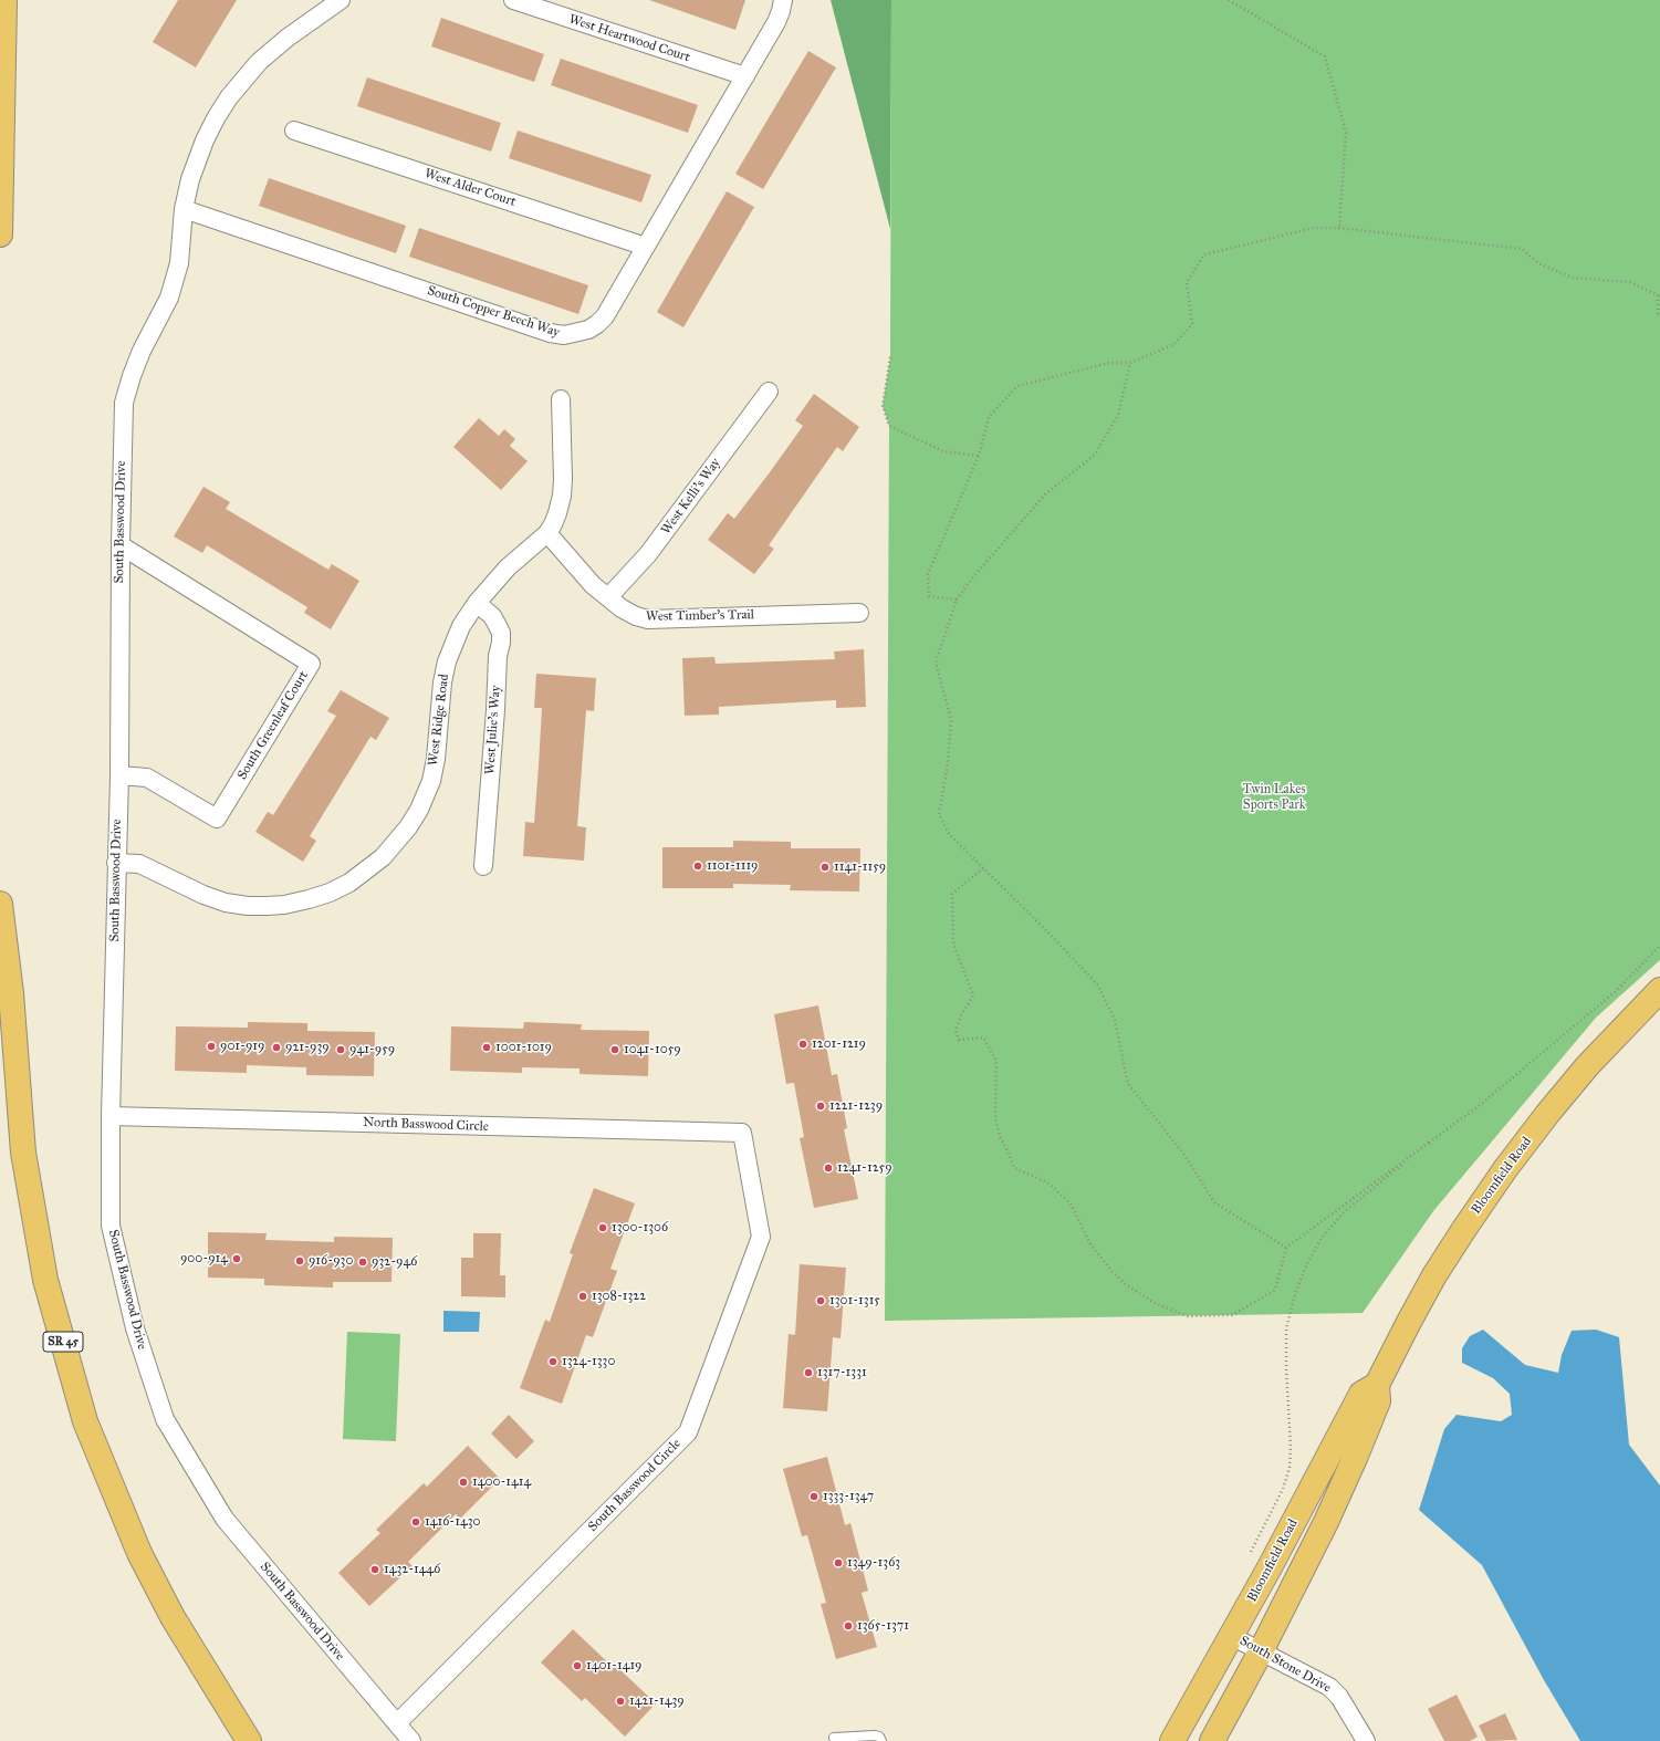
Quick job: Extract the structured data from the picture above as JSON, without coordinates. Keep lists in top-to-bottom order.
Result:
{
  "streets": {
    "main road": ["Bloomfield Road", "SR 45"],
    "street": [
      "West Heartwood Court",
      "West Alder Court",
      "South Copper Beech Way",
      "West Kelli's Way",
      "South Basswood Drive",
      "West Timber's Trail",
      "West Ridge Road",
      "South Greenleaf Court",
      "West Julie's Way",
      "North Basswood Circle",
      "South Basswood Circle",
      "South Stone Drive"
    ]
  },
  "crossings": [
    ["West Heartwood Court", "South Copper Beech Way"],
    ["West Alder Court", "South Copper Beech Way"],
    ["South Copper Beech Way", "South Basswood Drive"],
    ["West Kelli's Way", "West Timber's Trail"],
    ["South Basswood Drive", "West Ridge Road"],
    ["South Basswood Drive", "South Greenleaf Court"],
    ["South Basswood Drive", "North Basswood Circle"],
    ["South Basswood Drive", "South Basswood Circle"],
    ["West Timber's Trail", "West Ridge Road"],
    ["West Ridge Road", "West Julie's Way"],
    ["North Basswood Circle", "South Basswood Circle"],
    ["Bloomfield Road", "South Stone Drive"]
  ],
  "parks": ["Twin Lakes Sports Park"],
  "places": [
    "1101-1119",
    "1141-1159",
    "1201-1219",
    "901-919",
    "921-939",
    "1001-1019",
    "941-959",
    "1041-1059",
    "1221-1239",
    "1241-1259",
    "1300-1306",
    "900-914",
    "916-930",
    "932-946",
    "1308-1322",
    "1301-1315",
    "1324-1330",
    "1317-1331",
    "1400-1414",
    "1333-1347",
    "1416-1430",
    "1349-1363",
    "1432-1446",
    "1365-1371",
    "1401-1419",
    "1421-1439"
  ]
}
